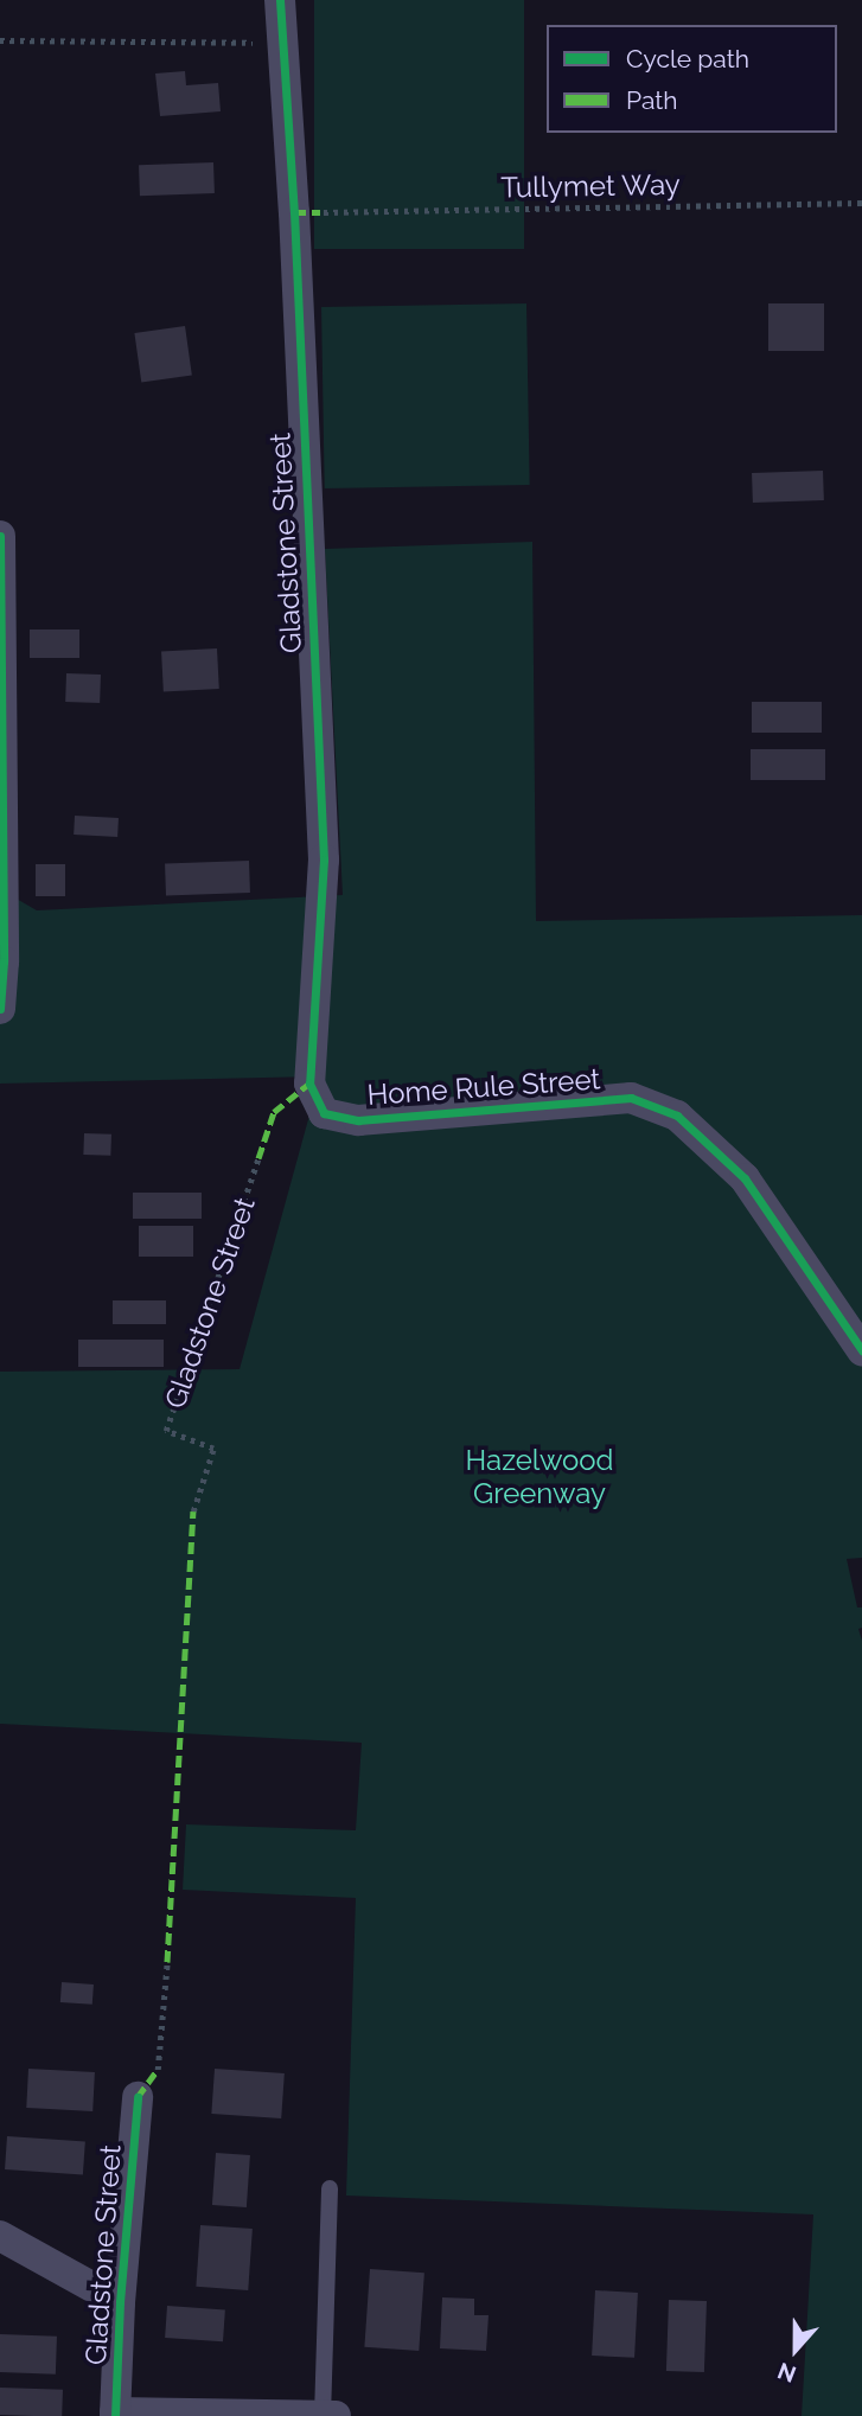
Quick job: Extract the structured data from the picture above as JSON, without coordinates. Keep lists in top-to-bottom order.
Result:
{
  "streets": {
    "street": ["Gladstone Street", "Home Rule Street"],
    "path": ["Tullymet Way"]
  },
  "crossings": [
    ["Gladstone Street", "Home Rule Street"]
  ],
  "parks": ["Hazelwood Greenway"],
  "legend": ["Cycle path", "Path"],
  "north": "bottom"
}
